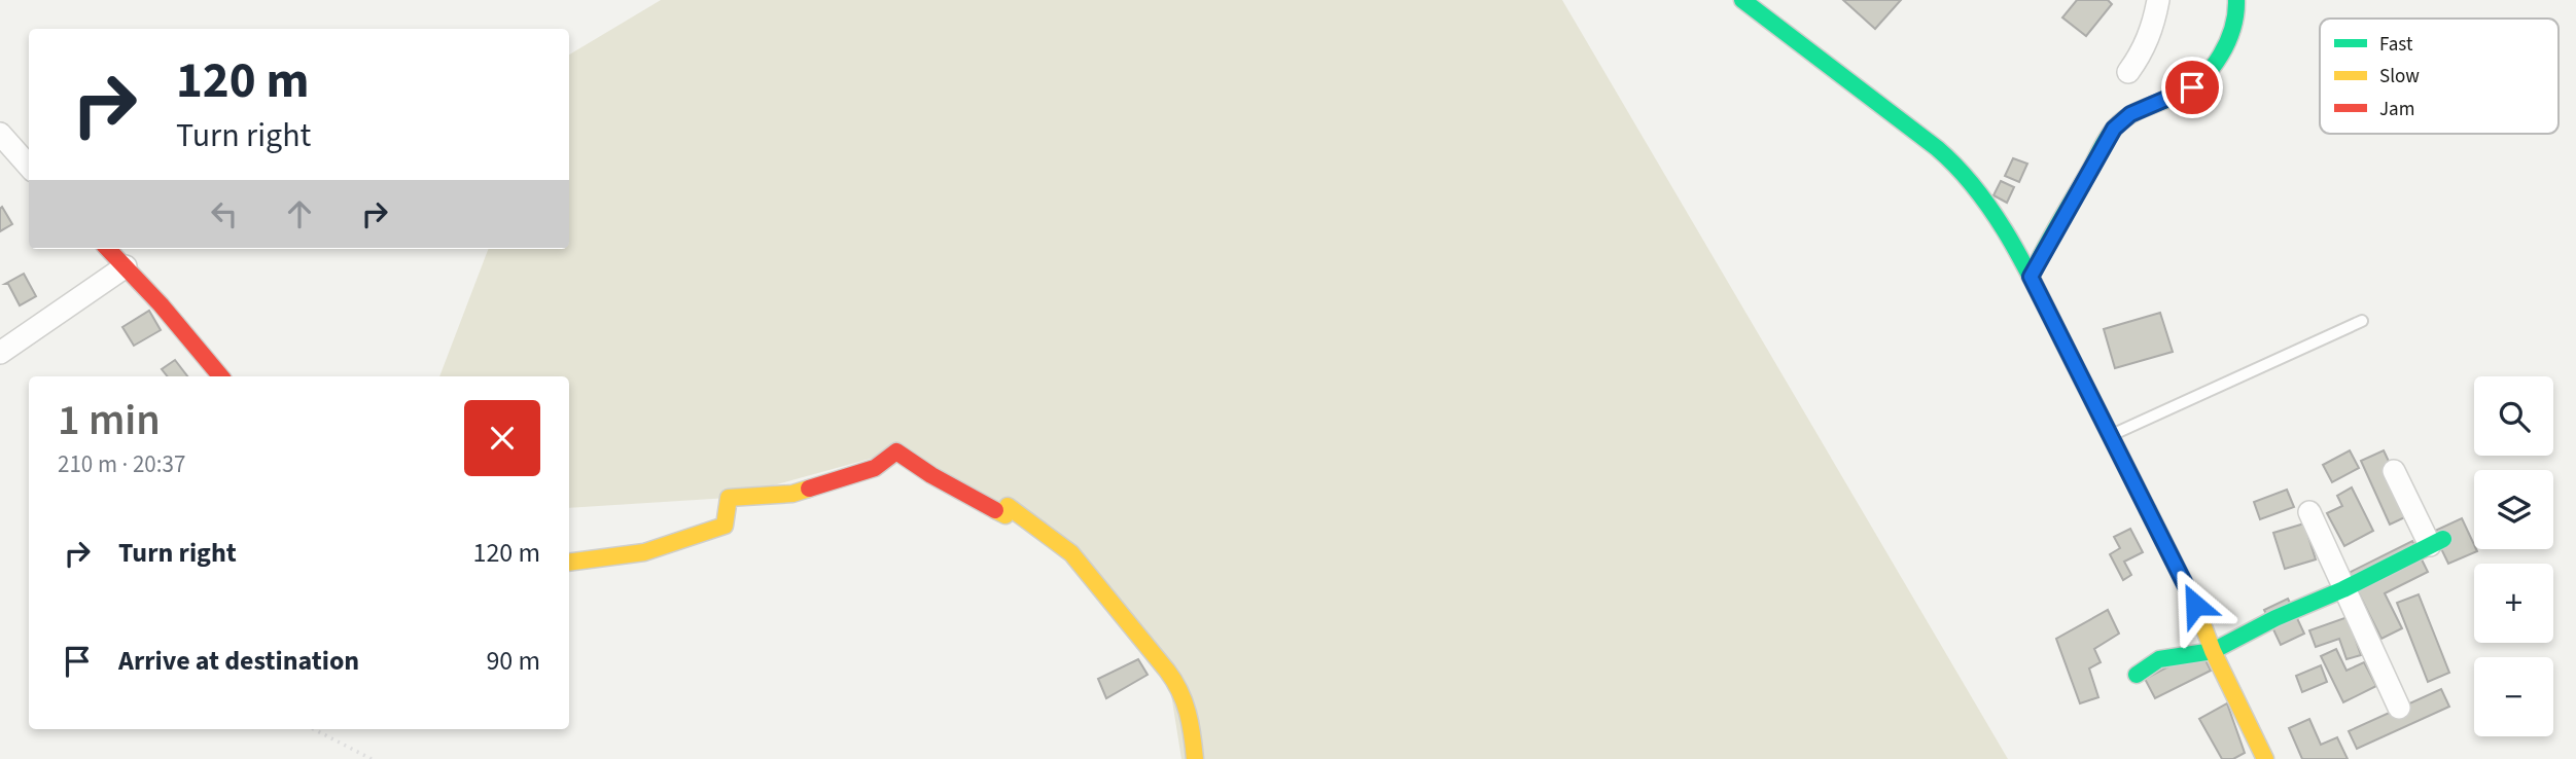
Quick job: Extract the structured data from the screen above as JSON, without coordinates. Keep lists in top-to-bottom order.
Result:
{
  "legend": ["Fast", "Slow", "Jam"],
  "page": {
    "turn": ["120 m", "Turn right"],
    "map_buttons": ["+", "−"],
    "heading": ["1 min", "210 m · 20:37"],
    "list": [
      {
        "name": "Turn right",
        "value": "120 m"
      },
      {
        "name": "Arrive at destination",
        "value": "90 m"
      }
    ]
  }
}
